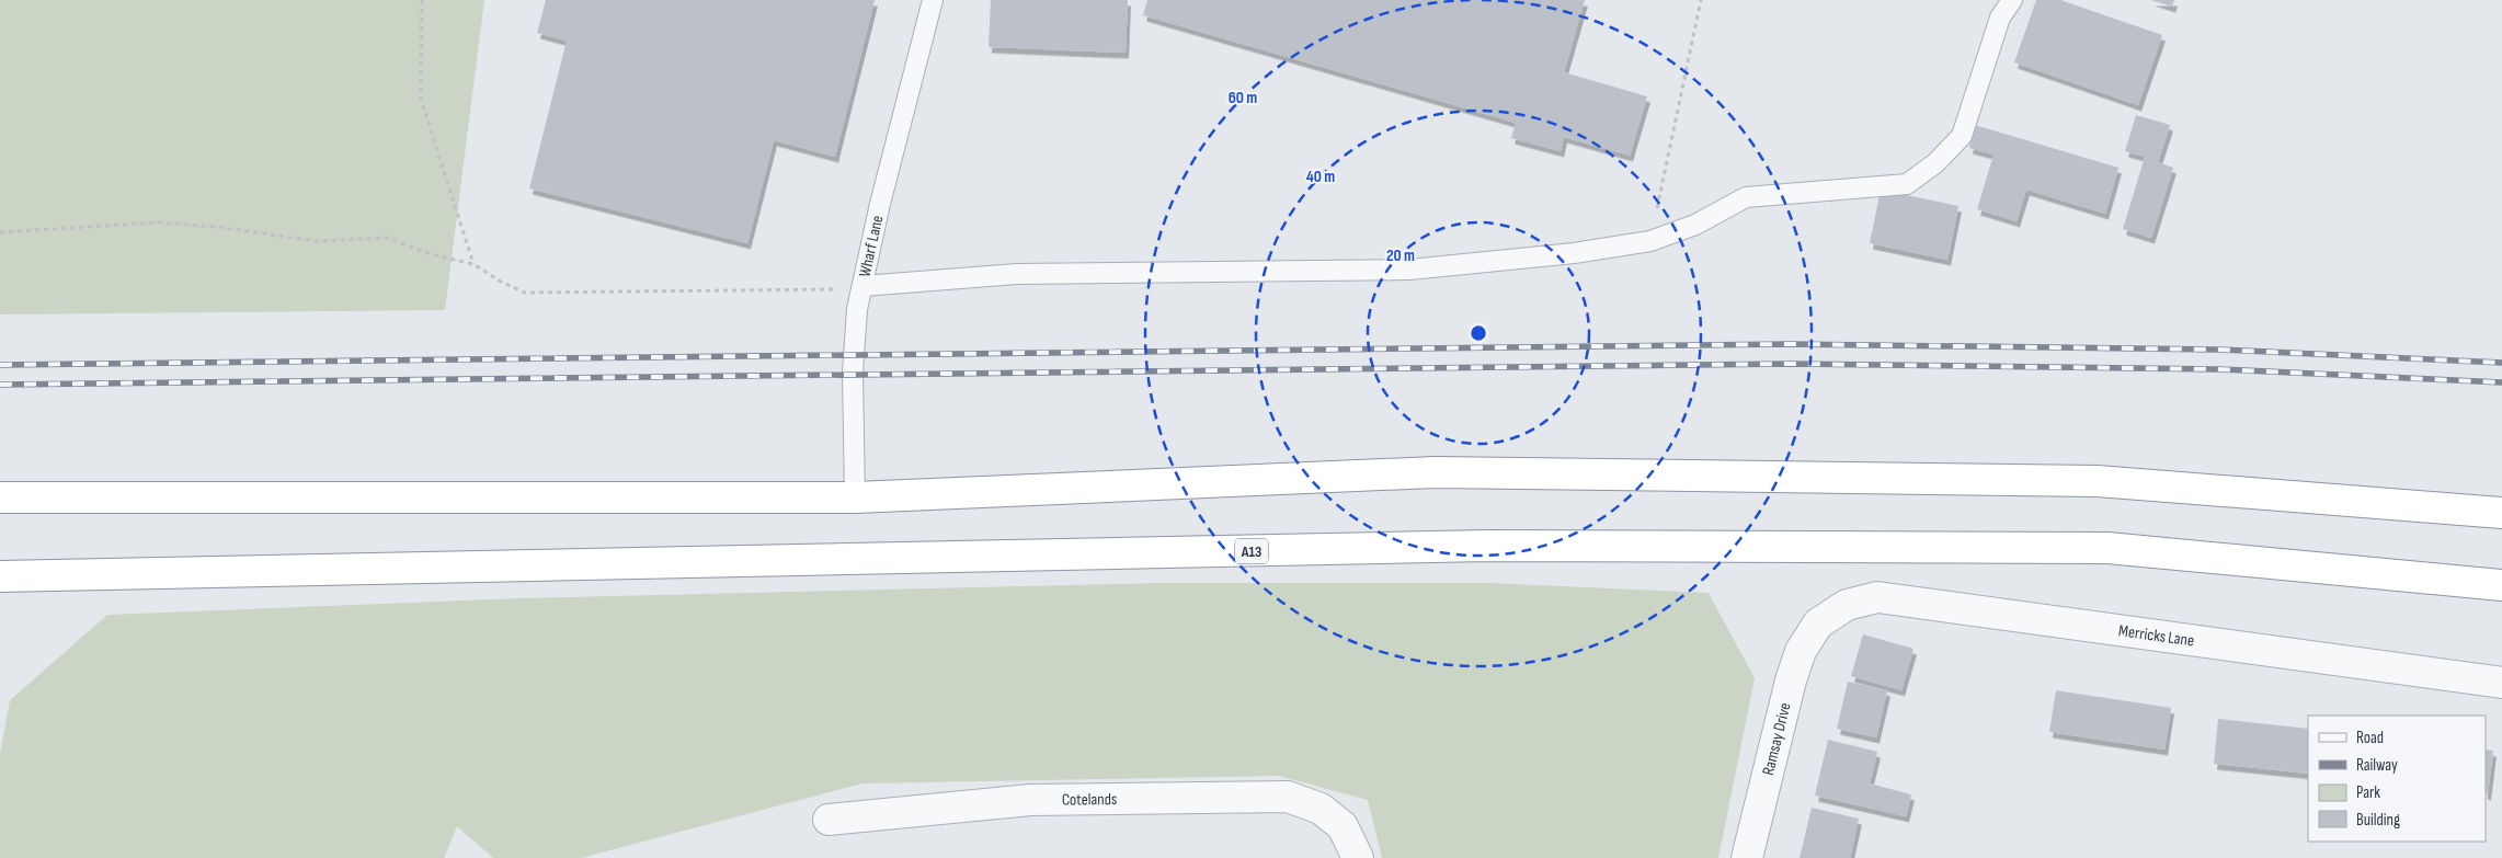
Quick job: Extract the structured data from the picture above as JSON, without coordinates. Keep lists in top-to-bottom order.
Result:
{
  "streets": {
    "highway": ["A13"],
    "street": ["Merricks Lane", "Ramsay Drive", "Cotelands"],
    "lane": ["Wharf Lane"]
  },
  "crossings": [
    ["Merricks Lane", "Ramsay Drive"]
  ],
  "legend": [
    "Road",
    "Railway",
    "Park",
    "Building"
  ],
  "rings": ["60 m", "40 m", "20 m"]
}
